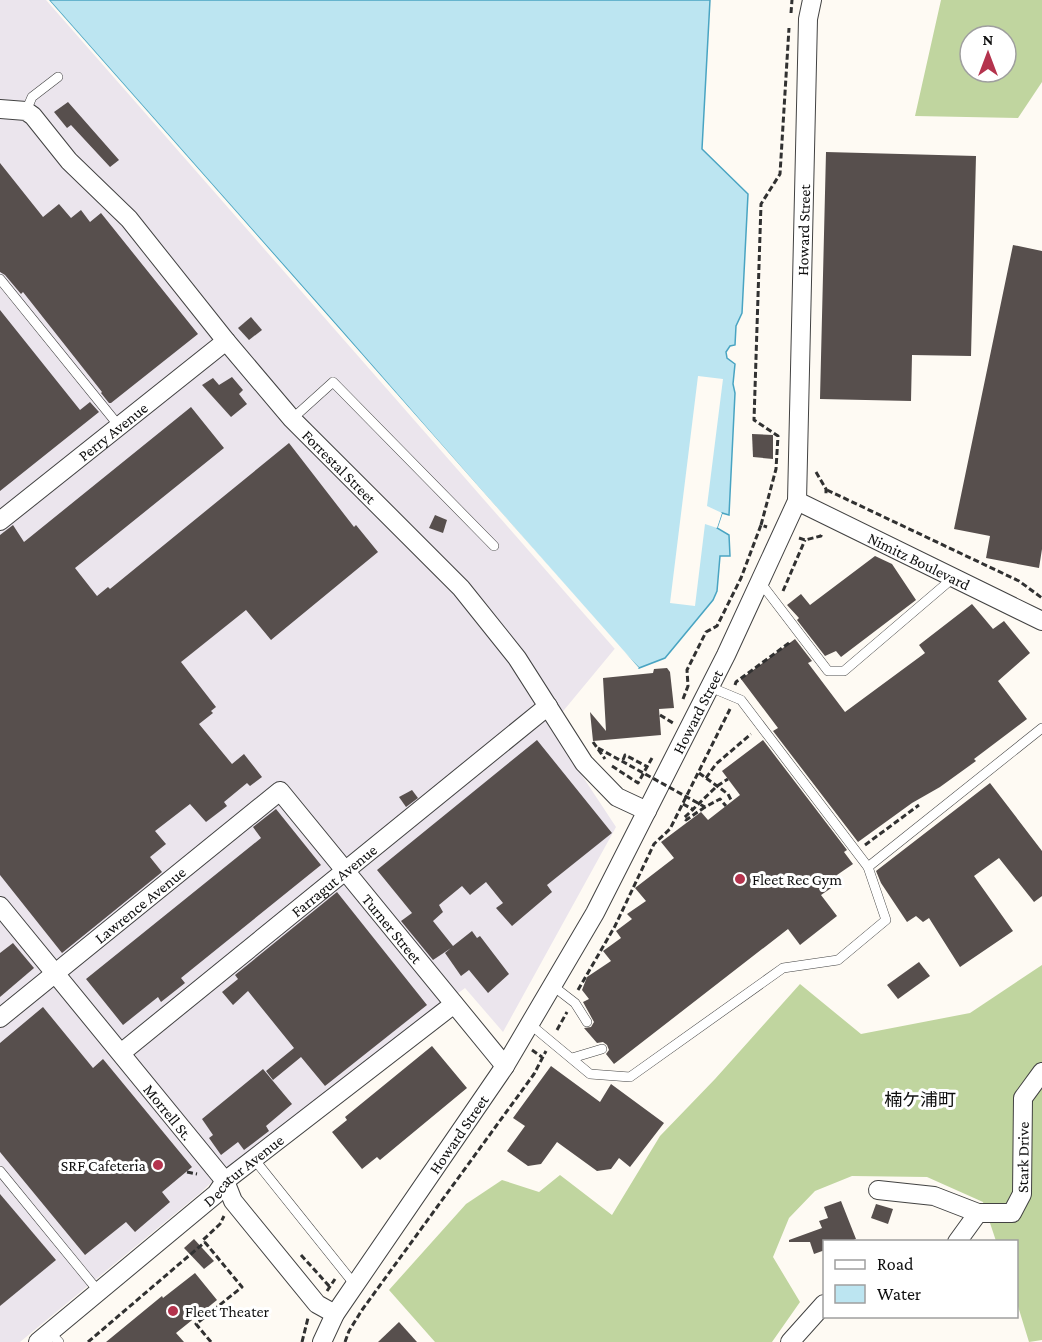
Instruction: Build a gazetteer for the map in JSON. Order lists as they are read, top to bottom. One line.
{"streets":{"street":["Howard Street","Perry Avenue","Forrestal Street","Nimitz Boulevard","Farragut Avenue","Lawrence Avenue","Turner Street","Morrell St.","Stark Drive","Decatur Avenue"]},"crossings":[["Howard Street","Forrestal Street"],["Howard Street","Nimitz Boulevard"],["Howard Street","Turner Street"],["Howard Street","Morrell St."],["Perry Avenue","Forrestal Street"],["Forrestal Street","Farragut Avenue"],["Farragut Avenue","Turner Street"],["Farragut Avenue","Morrell St."],["Lawrence Avenue","Turner Street"],["Lawrence Avenue","Morrell St."],["Turner Street","Decatur Avenue"],["Morrell St.","Decatur Avenue"]],"districts":["楠ケ浦町"],"places":["Fleet Rec Gym","SRF Cafeteria","Fleet Theater"],"legend":["Road","Water"],"north":"top"}
